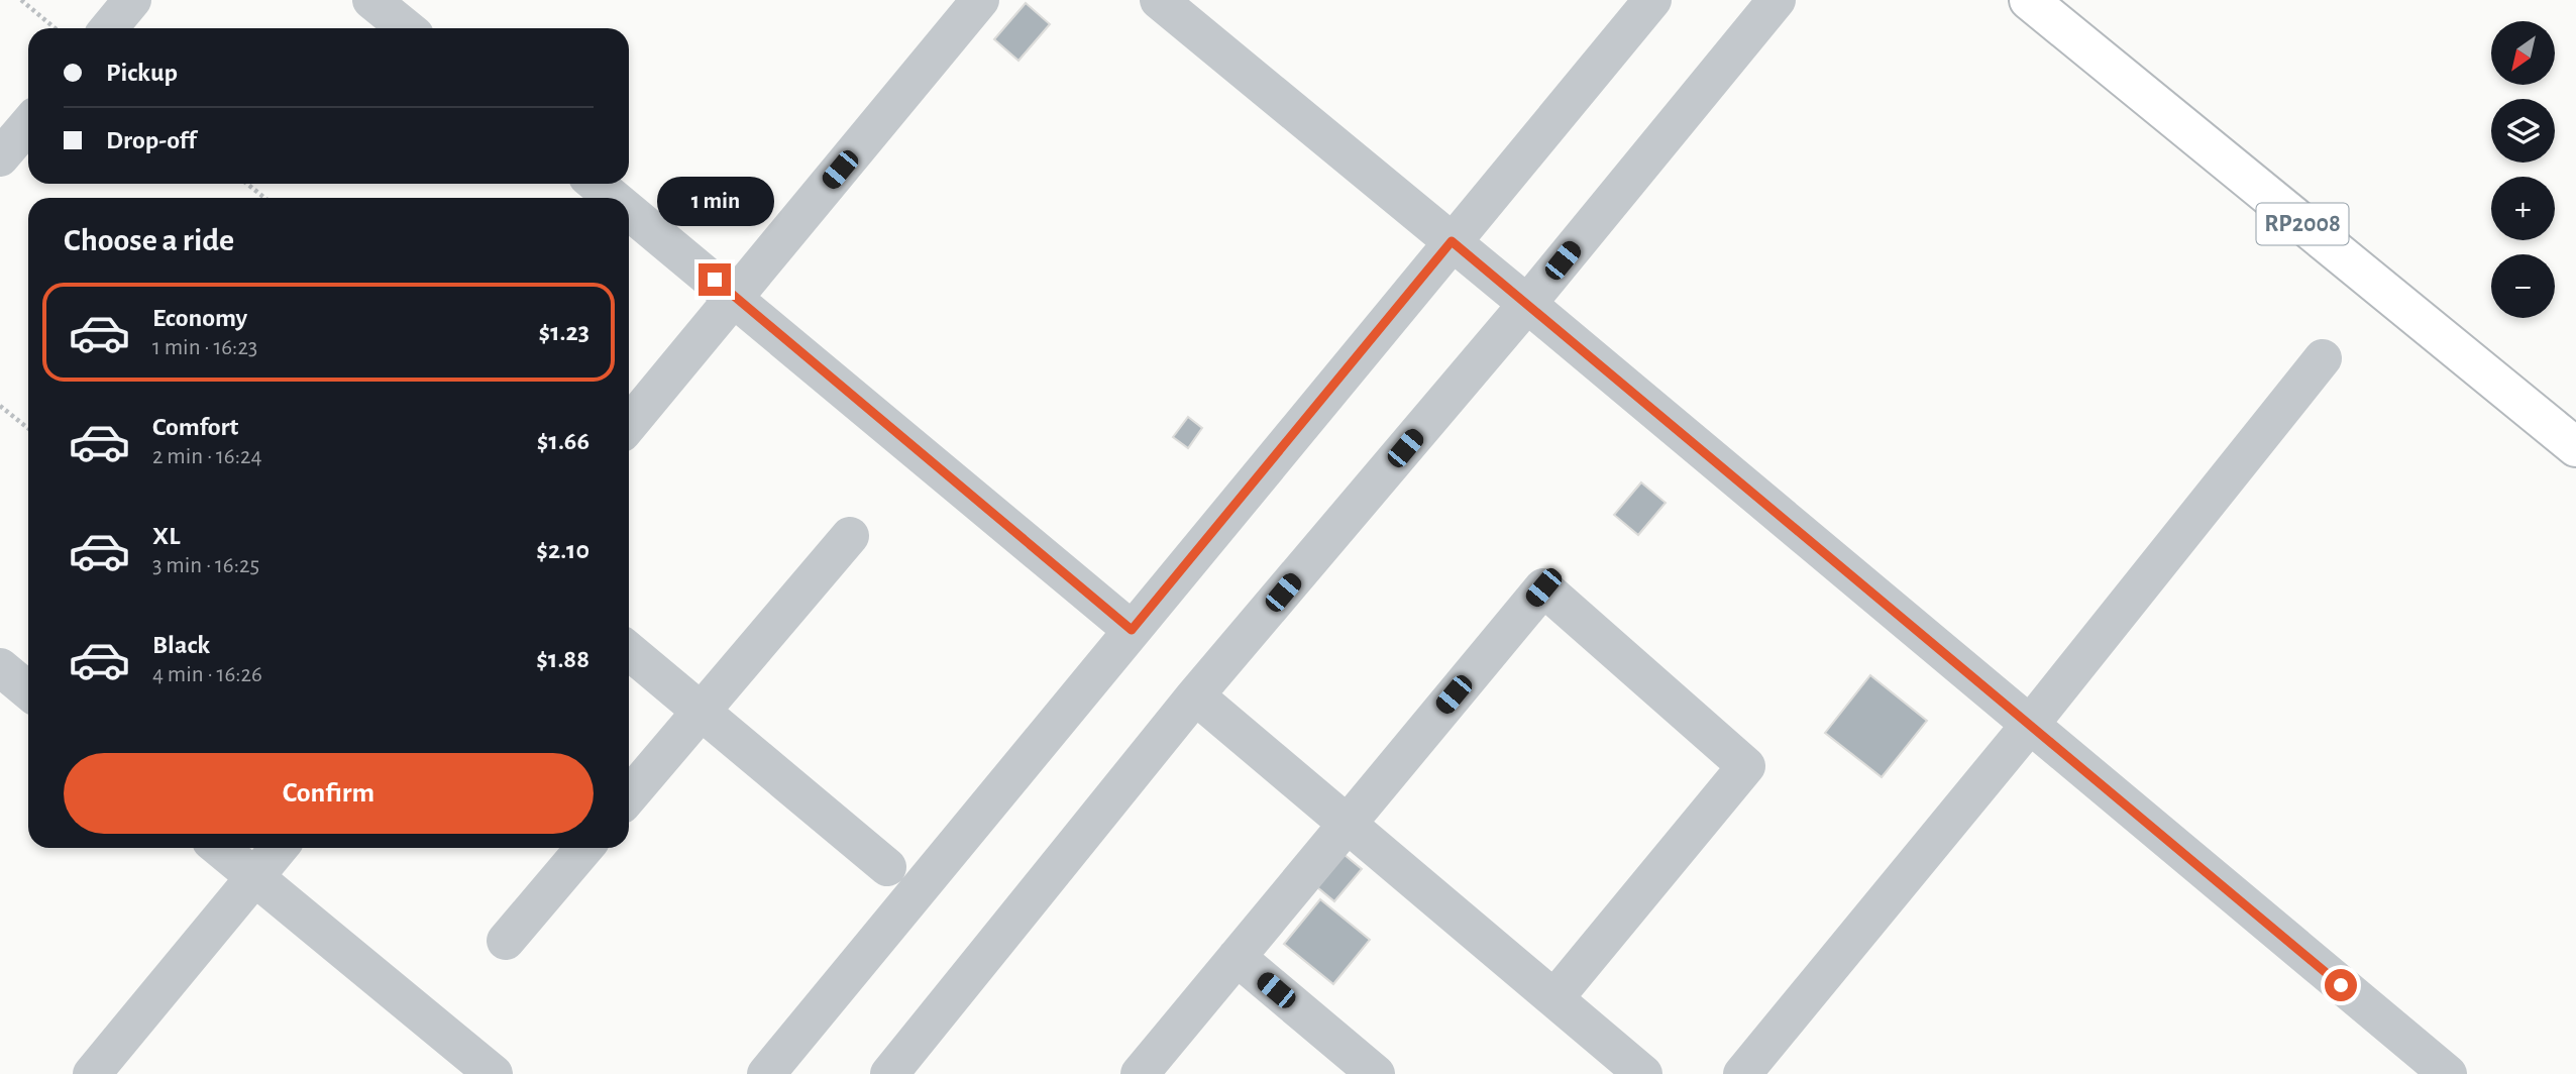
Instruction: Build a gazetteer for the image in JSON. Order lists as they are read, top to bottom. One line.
{"streets":{"highway":["RP2008"]},"north":"bottom left","page":{"map_buttons":["+","−"],"banner":["Pickup","Drop-off"],"bubble":"1 min","heading":"Choose a ride","list":[{"name":"Economy","note":"1 min · 16:23","value":"$1.23"},{"name":"Comfort","note":"2 min · 16:24","value":"$1.66"},{"name":"XL","note":"3 min · 16:25","value":"$2.10"},{"name":"Black","note":"4 min · 16:26","value":"$1.88"}],"buttons":"Confirm"}}
